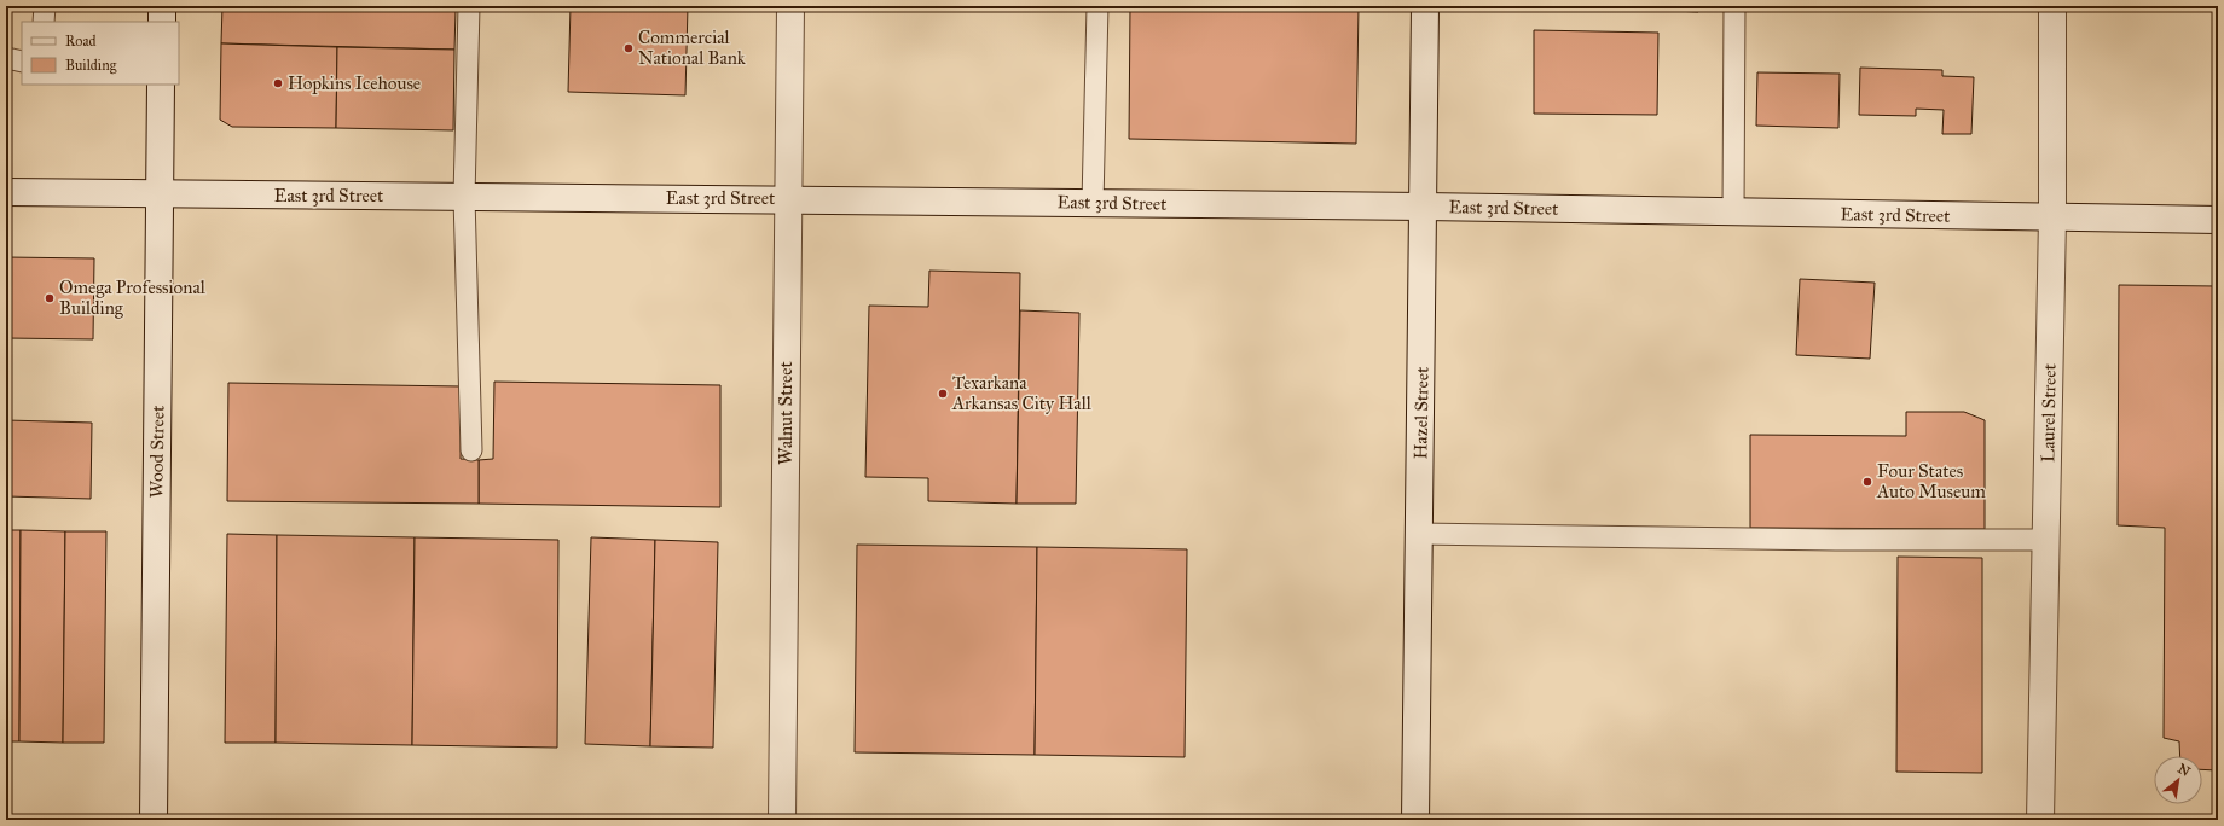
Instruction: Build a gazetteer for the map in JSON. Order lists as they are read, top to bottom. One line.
{"streets":{"street":["East 3rd Street","Walnut Street","Hazel Street","Laurel Street","Wood Street"]},"crossings":[["East 3rd Street","Walnut Street"],["East 3rd Street","Hazel Street"],["East 3rd Street","Laurel Street"],["East 3rd Street","Wood Street"]],"places":["Commercial National Bank","Hopkins Icehouse","Omega Professional Building","Texarkana Arkansas City Hall","Four States Auto Museum"],"legend":["Road","Building"],"north":"top right"}
